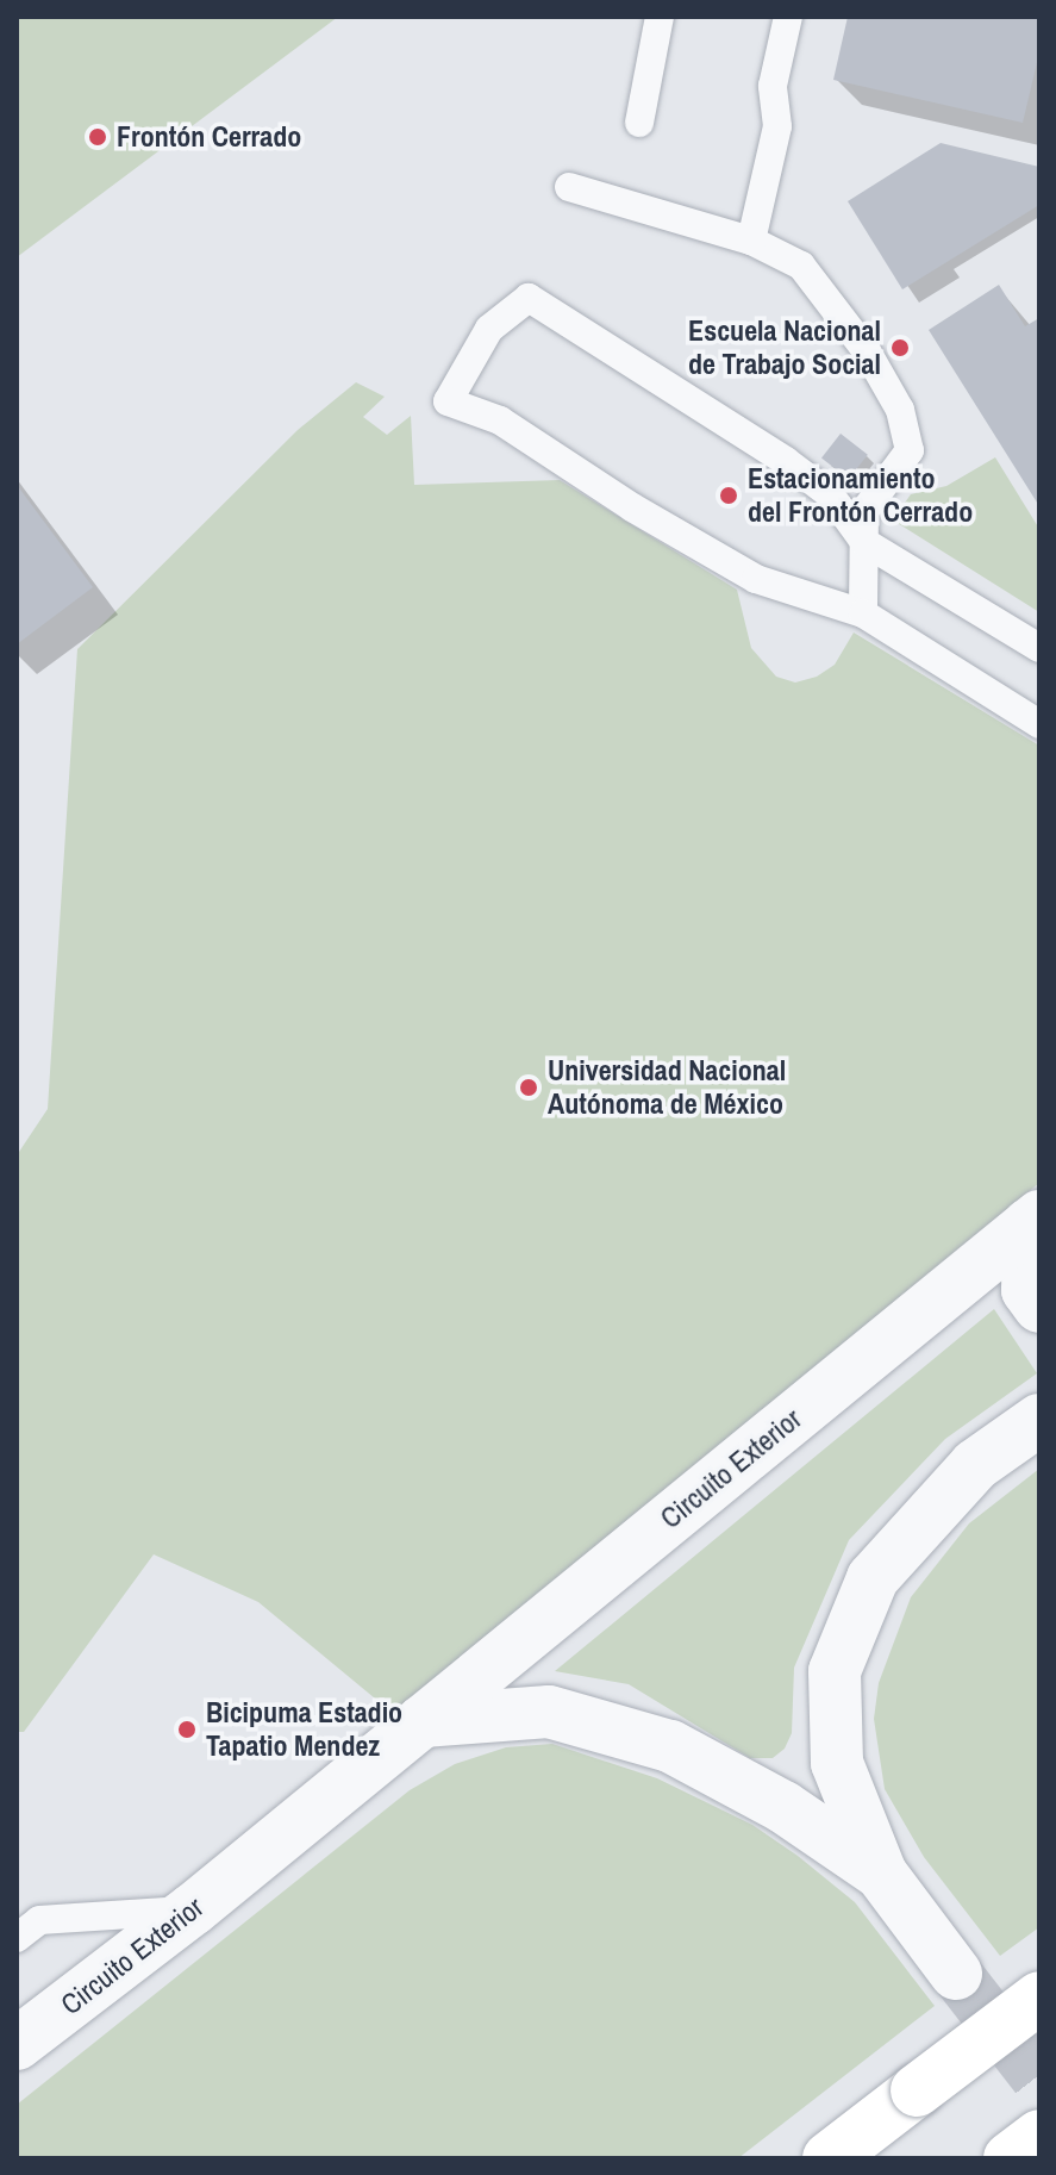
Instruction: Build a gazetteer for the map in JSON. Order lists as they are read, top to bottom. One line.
{"streets":{"street":["Circuito Exterior"]},"places":["Frontón Cerrado","Escuela Nacional de Trabajo Social","Estacionamiento del Frontón Cerrado","Universidad Nacional Autónoma de México","Bicipuma Estadio Tapatio Mendez"]}
